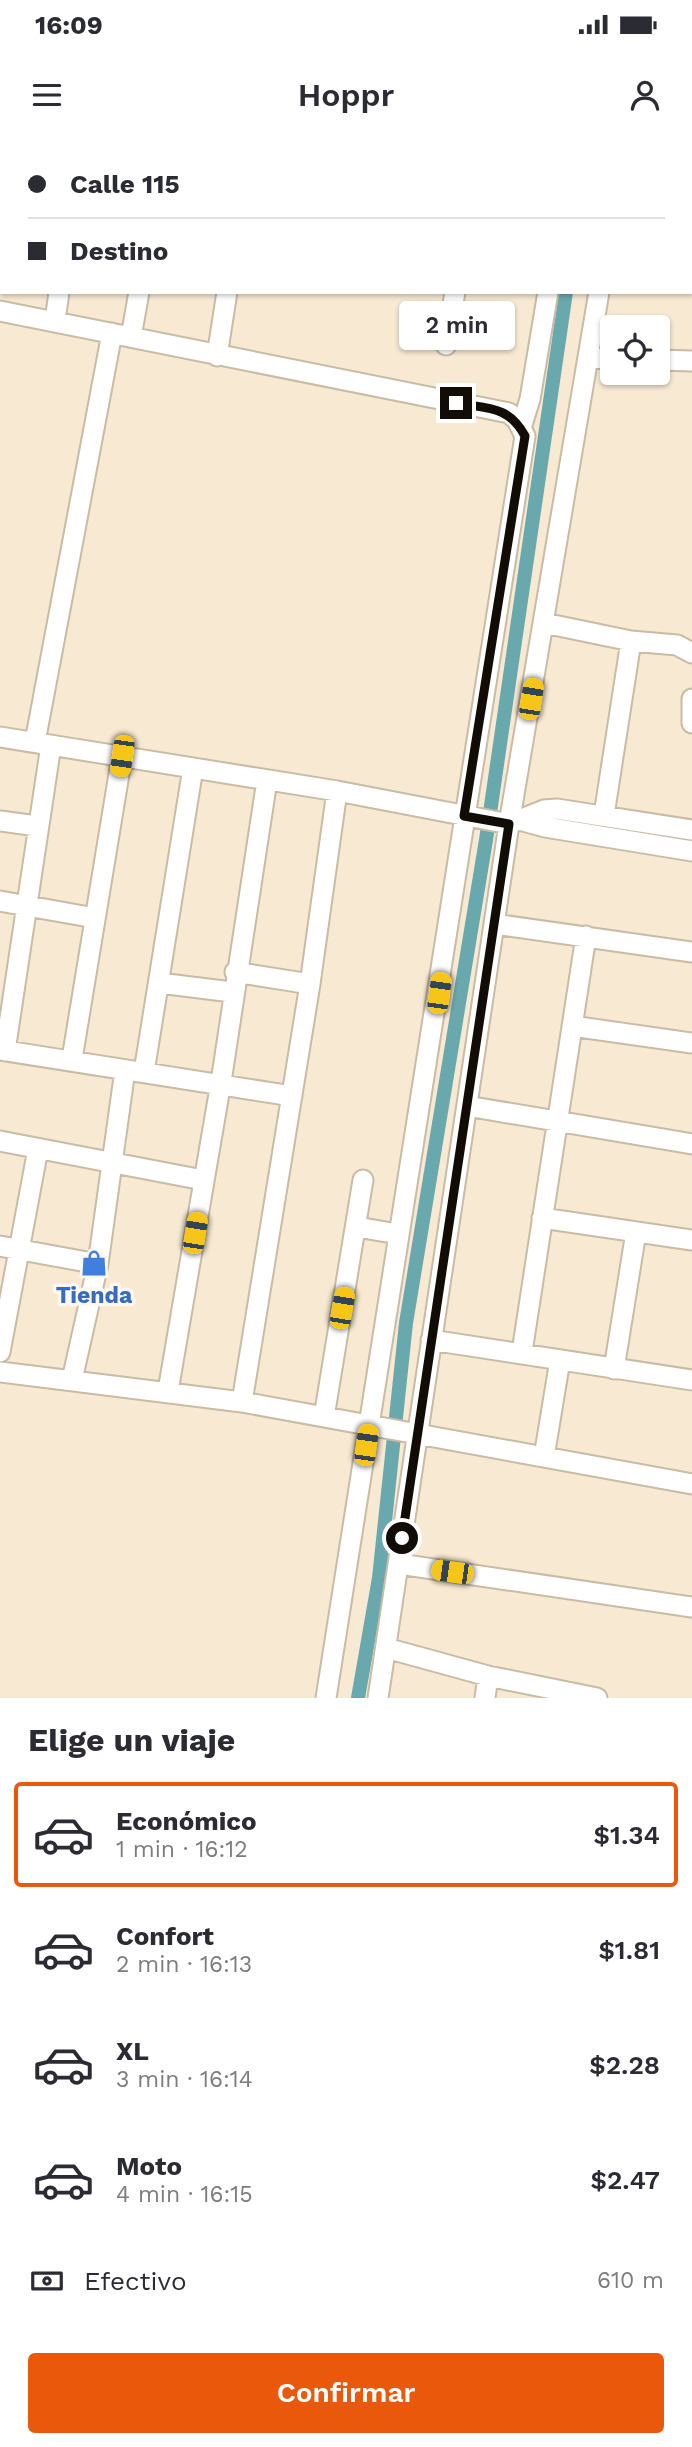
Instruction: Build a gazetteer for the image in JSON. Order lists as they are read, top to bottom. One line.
{"places":{"shop":["Tienda"]},"page":{"status":"16:09","header":"Hoppr","banner":["Calle 115","Destino"],"bubble":"2 min","heading":"Elige un viaje","list":[{"name":"Económico","note":"1 min · 16:12","value":"$1.34"},{"name":"Confort","note":"2 min · 16:13","value":"$1.81"},{"name":"XL","note":"3 min · 16:14","value":"$2.28"},{"name":"Moto","note":"4 min · 16:15","value":"$2.47"}],"pay":["Efectivo","610 m"],"buttons":"Confirmar"}}
